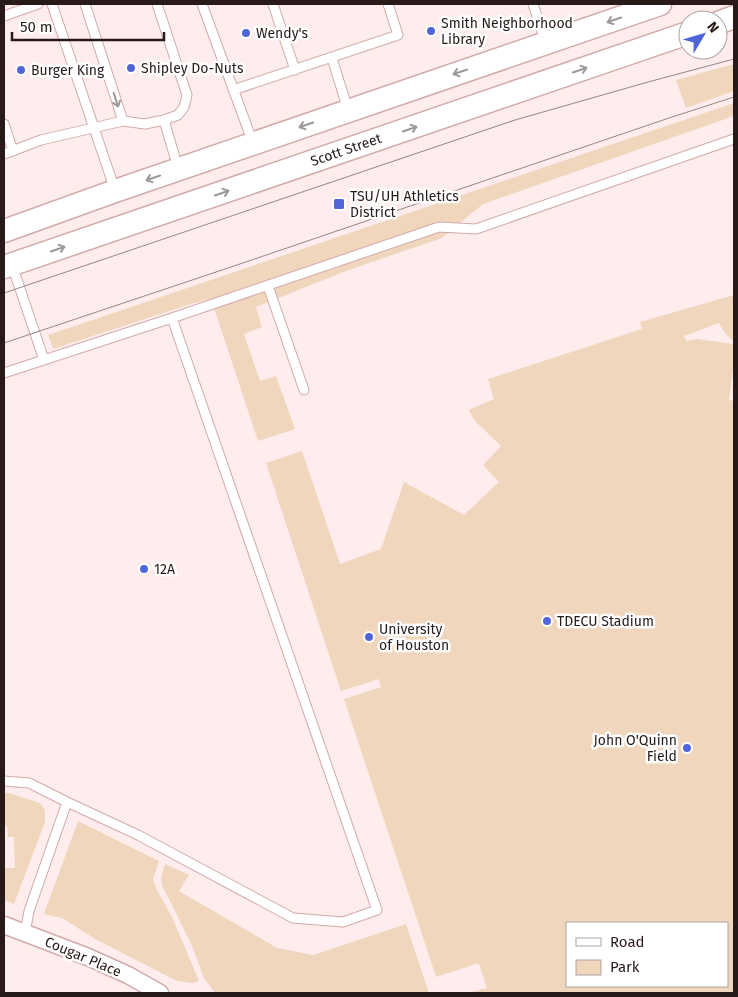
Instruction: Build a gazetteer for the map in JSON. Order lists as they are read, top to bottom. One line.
{"streets":{"main road":["Scott Street"],"street":["Cougar Place"]},"places":{"other":["Smith Neighborhood Library","Wendy's","Shipley Do-Nuts","Burger King","12A","TDECU Stadium","University of Houston","John O'Quinn Field"],"transit":["TSU/UH Athletics District"]},"legend":["Road","Park"],"scale_bar":"50 m","north":"top right"}
